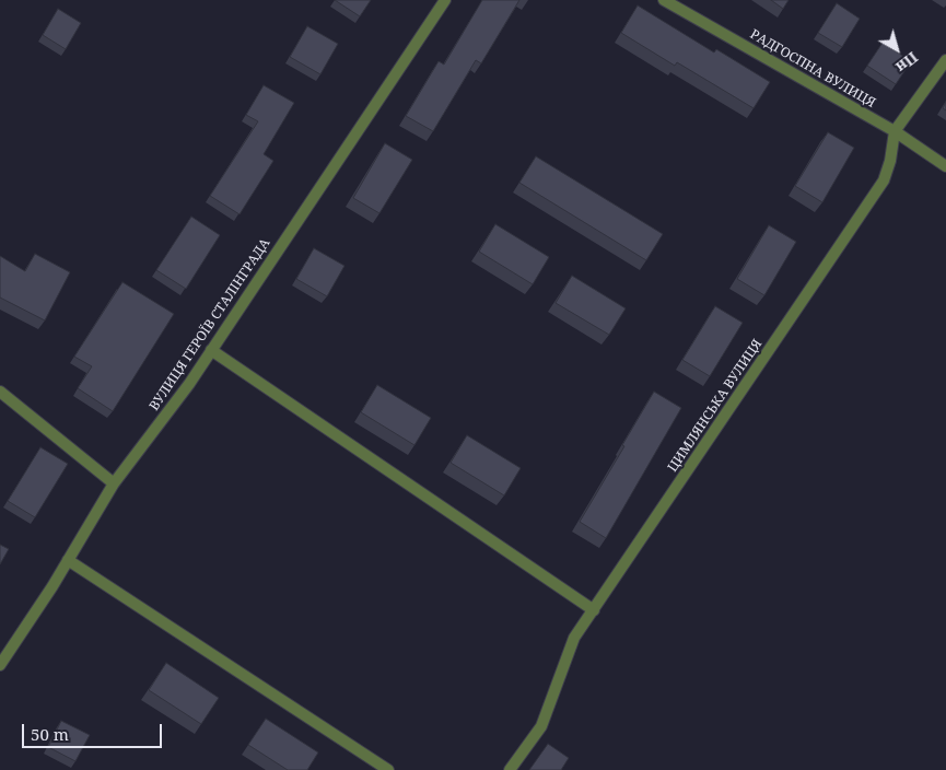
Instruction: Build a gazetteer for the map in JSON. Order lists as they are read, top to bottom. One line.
{"streets":{"street":["РАДГОСПНА ВУЛИЦЯ","ВУЛИЦЯ ГЕРОЇВ СТАЛІНГРАДА","ЦИМЛЯНСЬКА ВУЛИЦЯ"]},"crossings":[["РАДГОСПНА ВУЛИЦЯ","ЦИМЛЯНСЬКА ВУЛИЦЯ"]],"scale_bar":"50 m","north":"bottom right"}
